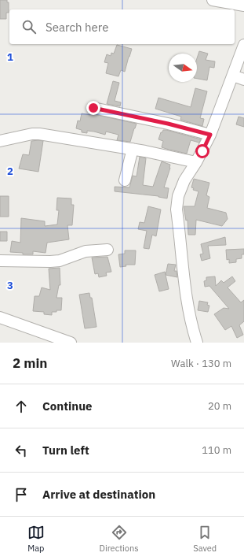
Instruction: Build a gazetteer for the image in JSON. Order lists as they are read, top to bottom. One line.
{"north":"right","page":{"search":"Search here","heading":["2 min","Walk · 130 m"],"list":[["Continue","20 m"],["Turn left","110 m"],"Arrive at destination"],"nav":["Map","Directions","Saved"]},"grid":{"rows":["1","2","3"]}}
